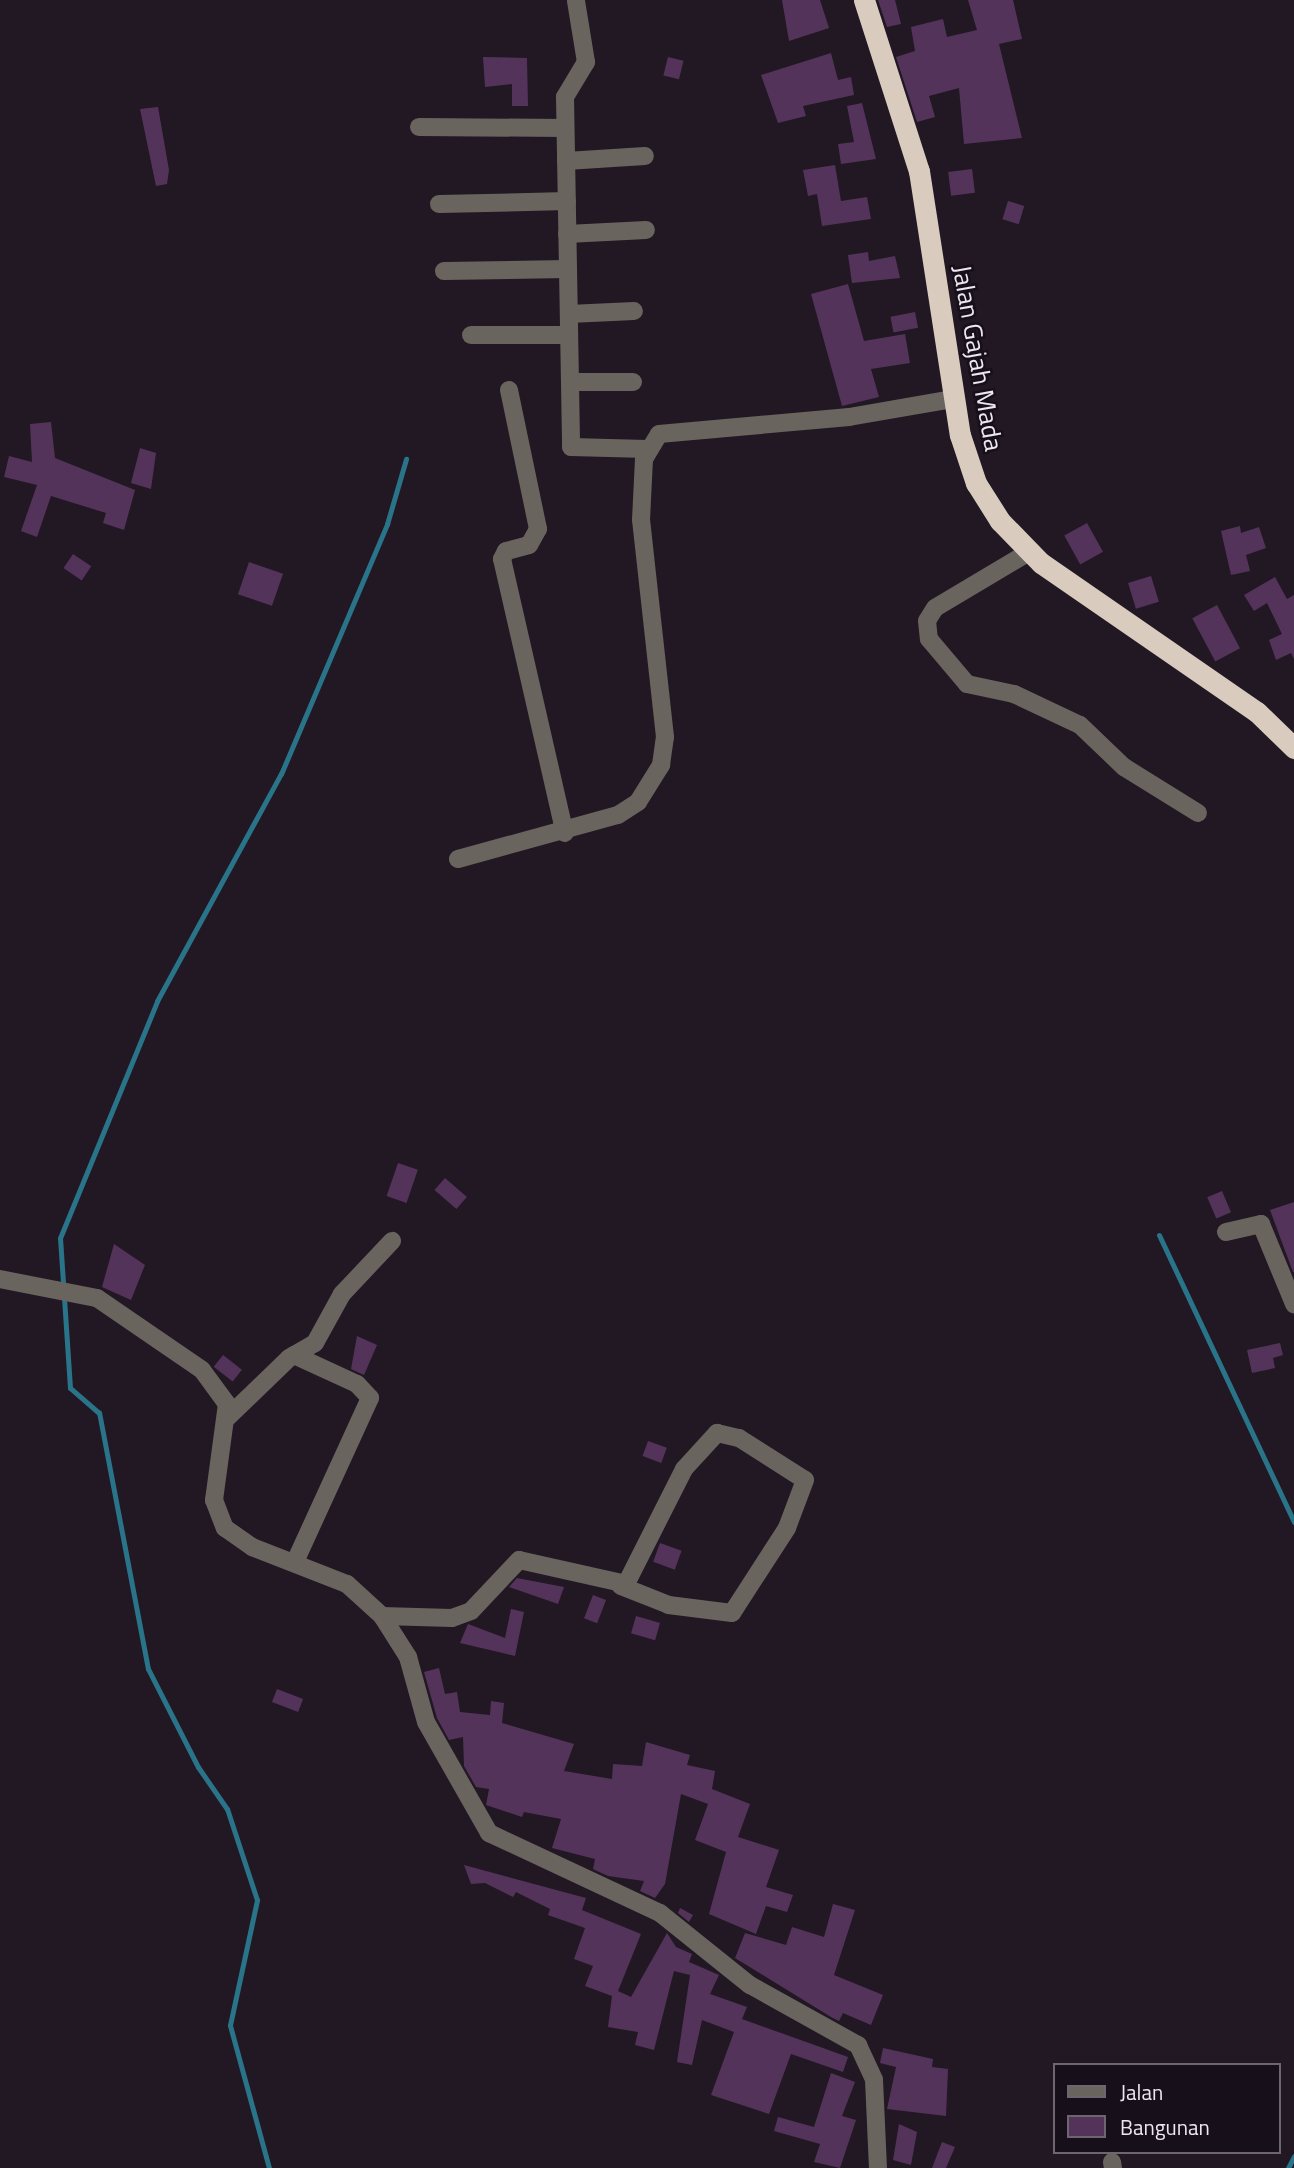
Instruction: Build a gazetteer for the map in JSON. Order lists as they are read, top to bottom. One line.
{"streets":{"highway":["Jalan Gajah Mada"]},"legend":["Jalan","Bangunan"]}
